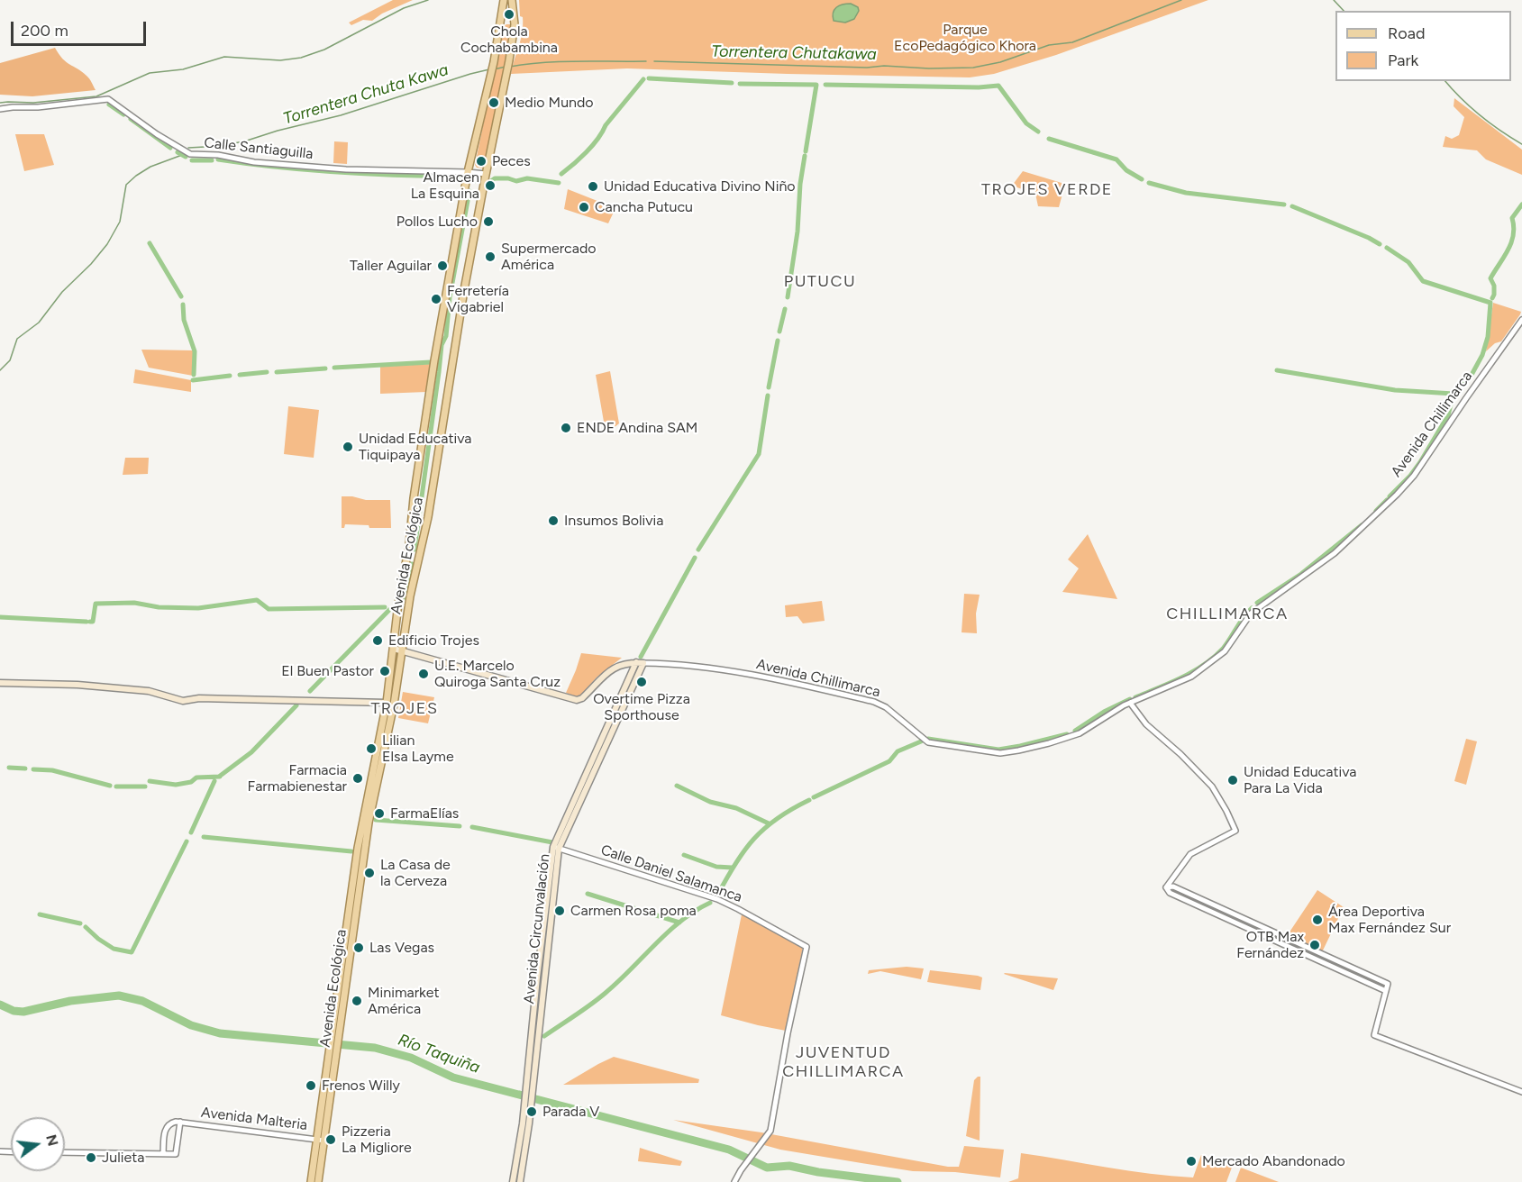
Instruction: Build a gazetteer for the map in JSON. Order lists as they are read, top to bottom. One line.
{"streets":{"main road":["Avenida Chillimarca","Avenida Ecológica","Avenida Circunvalación"],"street":["Calle Santiaguilla","Calle Daniel Salamanca","Avenida Malteria"]},"crossings":[["Calle Santiaguilla","Avenida Ecológica"],["Avenida Chillimarca","Avenida Ecológica"],["Avenida Chillimarca","Avenida Circunvalación"],["Avenida Ecológica","Avenida Malteria"],["Calle Daniel Salamanca","Avenida Circunvalación"]],"districts":["TROJES VERDE","PUTUCU","CHILLIMARCA","TROJES","JUVENTUD CHILLIMARCA"],"water":["Torrentera Chutakawa","Torrentera Chuta Kawa","Río Taquiña"],"parks":["Parque EcoPedagógico Khora"],"places":["Chola Cochabambina","Medio Mundo","Peces","Almacen La Esquina","Unidad Educativa Divino Niño","Cancha Putucu","Pollos Lucho","Supermercado América","Taller Aguilar","Ferretería Vigabriel","ENDE Andina SAM","Unidad Educativa Tiquipaya","Insumos Bolivia","Edificio Trojes","El Buen Pastor","U.E. Marcelo Quiroga Santa Cruz","Overtime Pizza Sporthouse","Lilian Elsa Layme","Farmacia Farmabienestar","Unidad Educativa Para La Vida","FarmaElías","La Casa de la Cerveza","Carmen Rosa poma","Área Deportiva Max Fernández Sur","OTB Max Fernández","Las Vegas","Minimarket América","Frenos Willy","Parada V","Pizzeria La Migliore","Julieta","Mercado Abandonado"],"legend":["Road","Park"],"scale_bar":"200 m","north":"right"}
